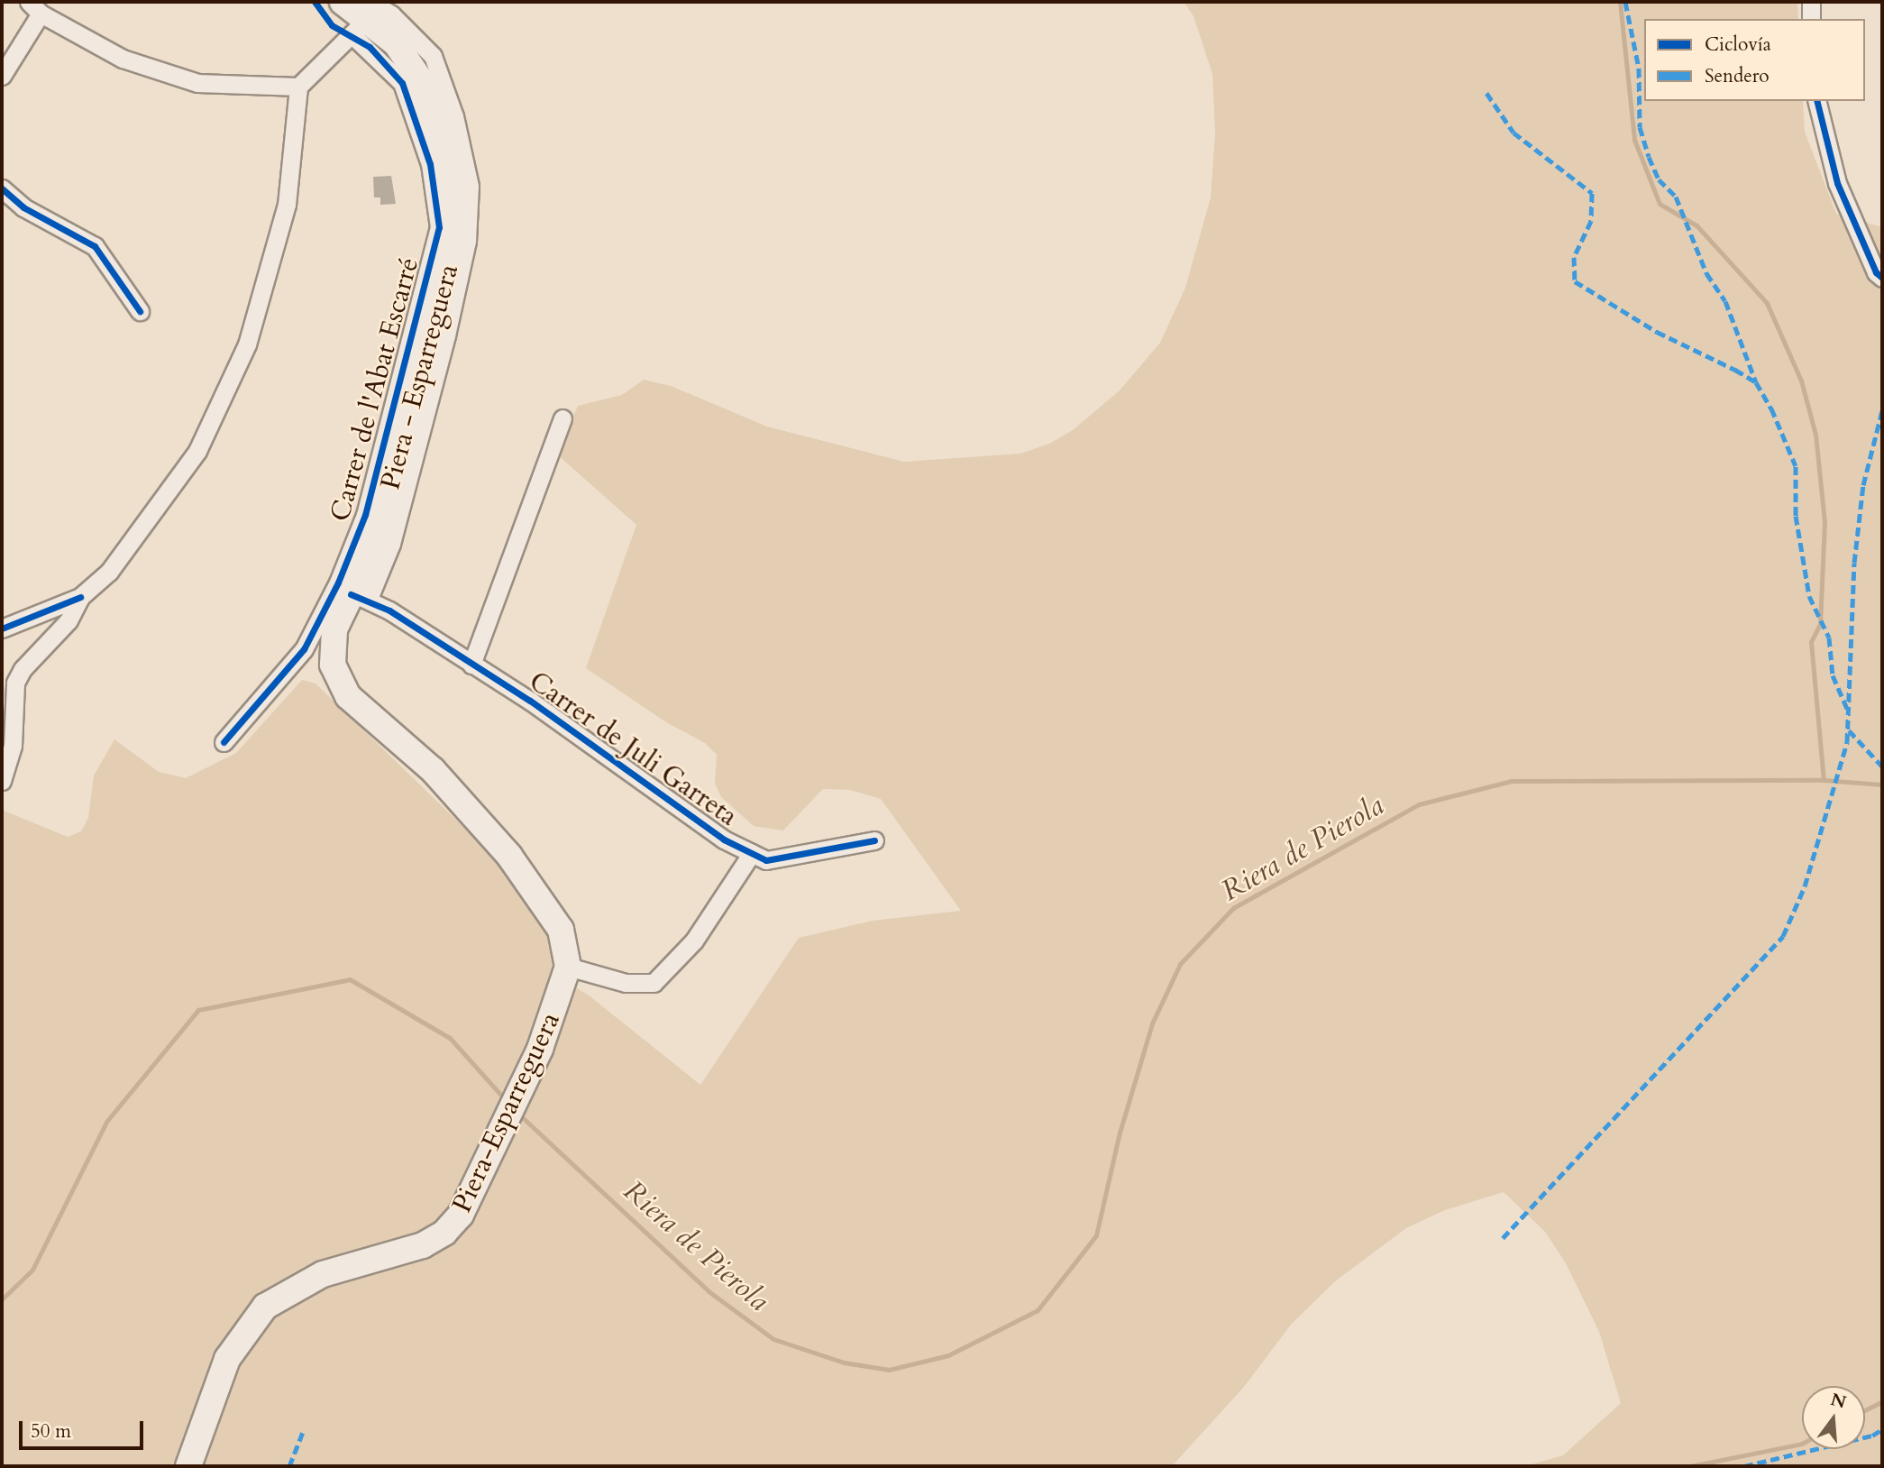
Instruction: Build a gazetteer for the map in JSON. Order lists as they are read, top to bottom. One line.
{"streets":{"main road":["Piera - Esparreguera","Piera-Esparreguera"],"street":["Carrer de l'Abat Escarré","Carrer de Juli Garreta"]},"crossings":[["Piera - Esparreguera","Carrer de l'Abat Escarré"],["Piera - Esparreguera","Carrer de Juli Garreta"]],"water":["Riera de Pierola"],"legend":["Ciclovía","Sendero"],"scale_bar":"50 m","north":"top"}
